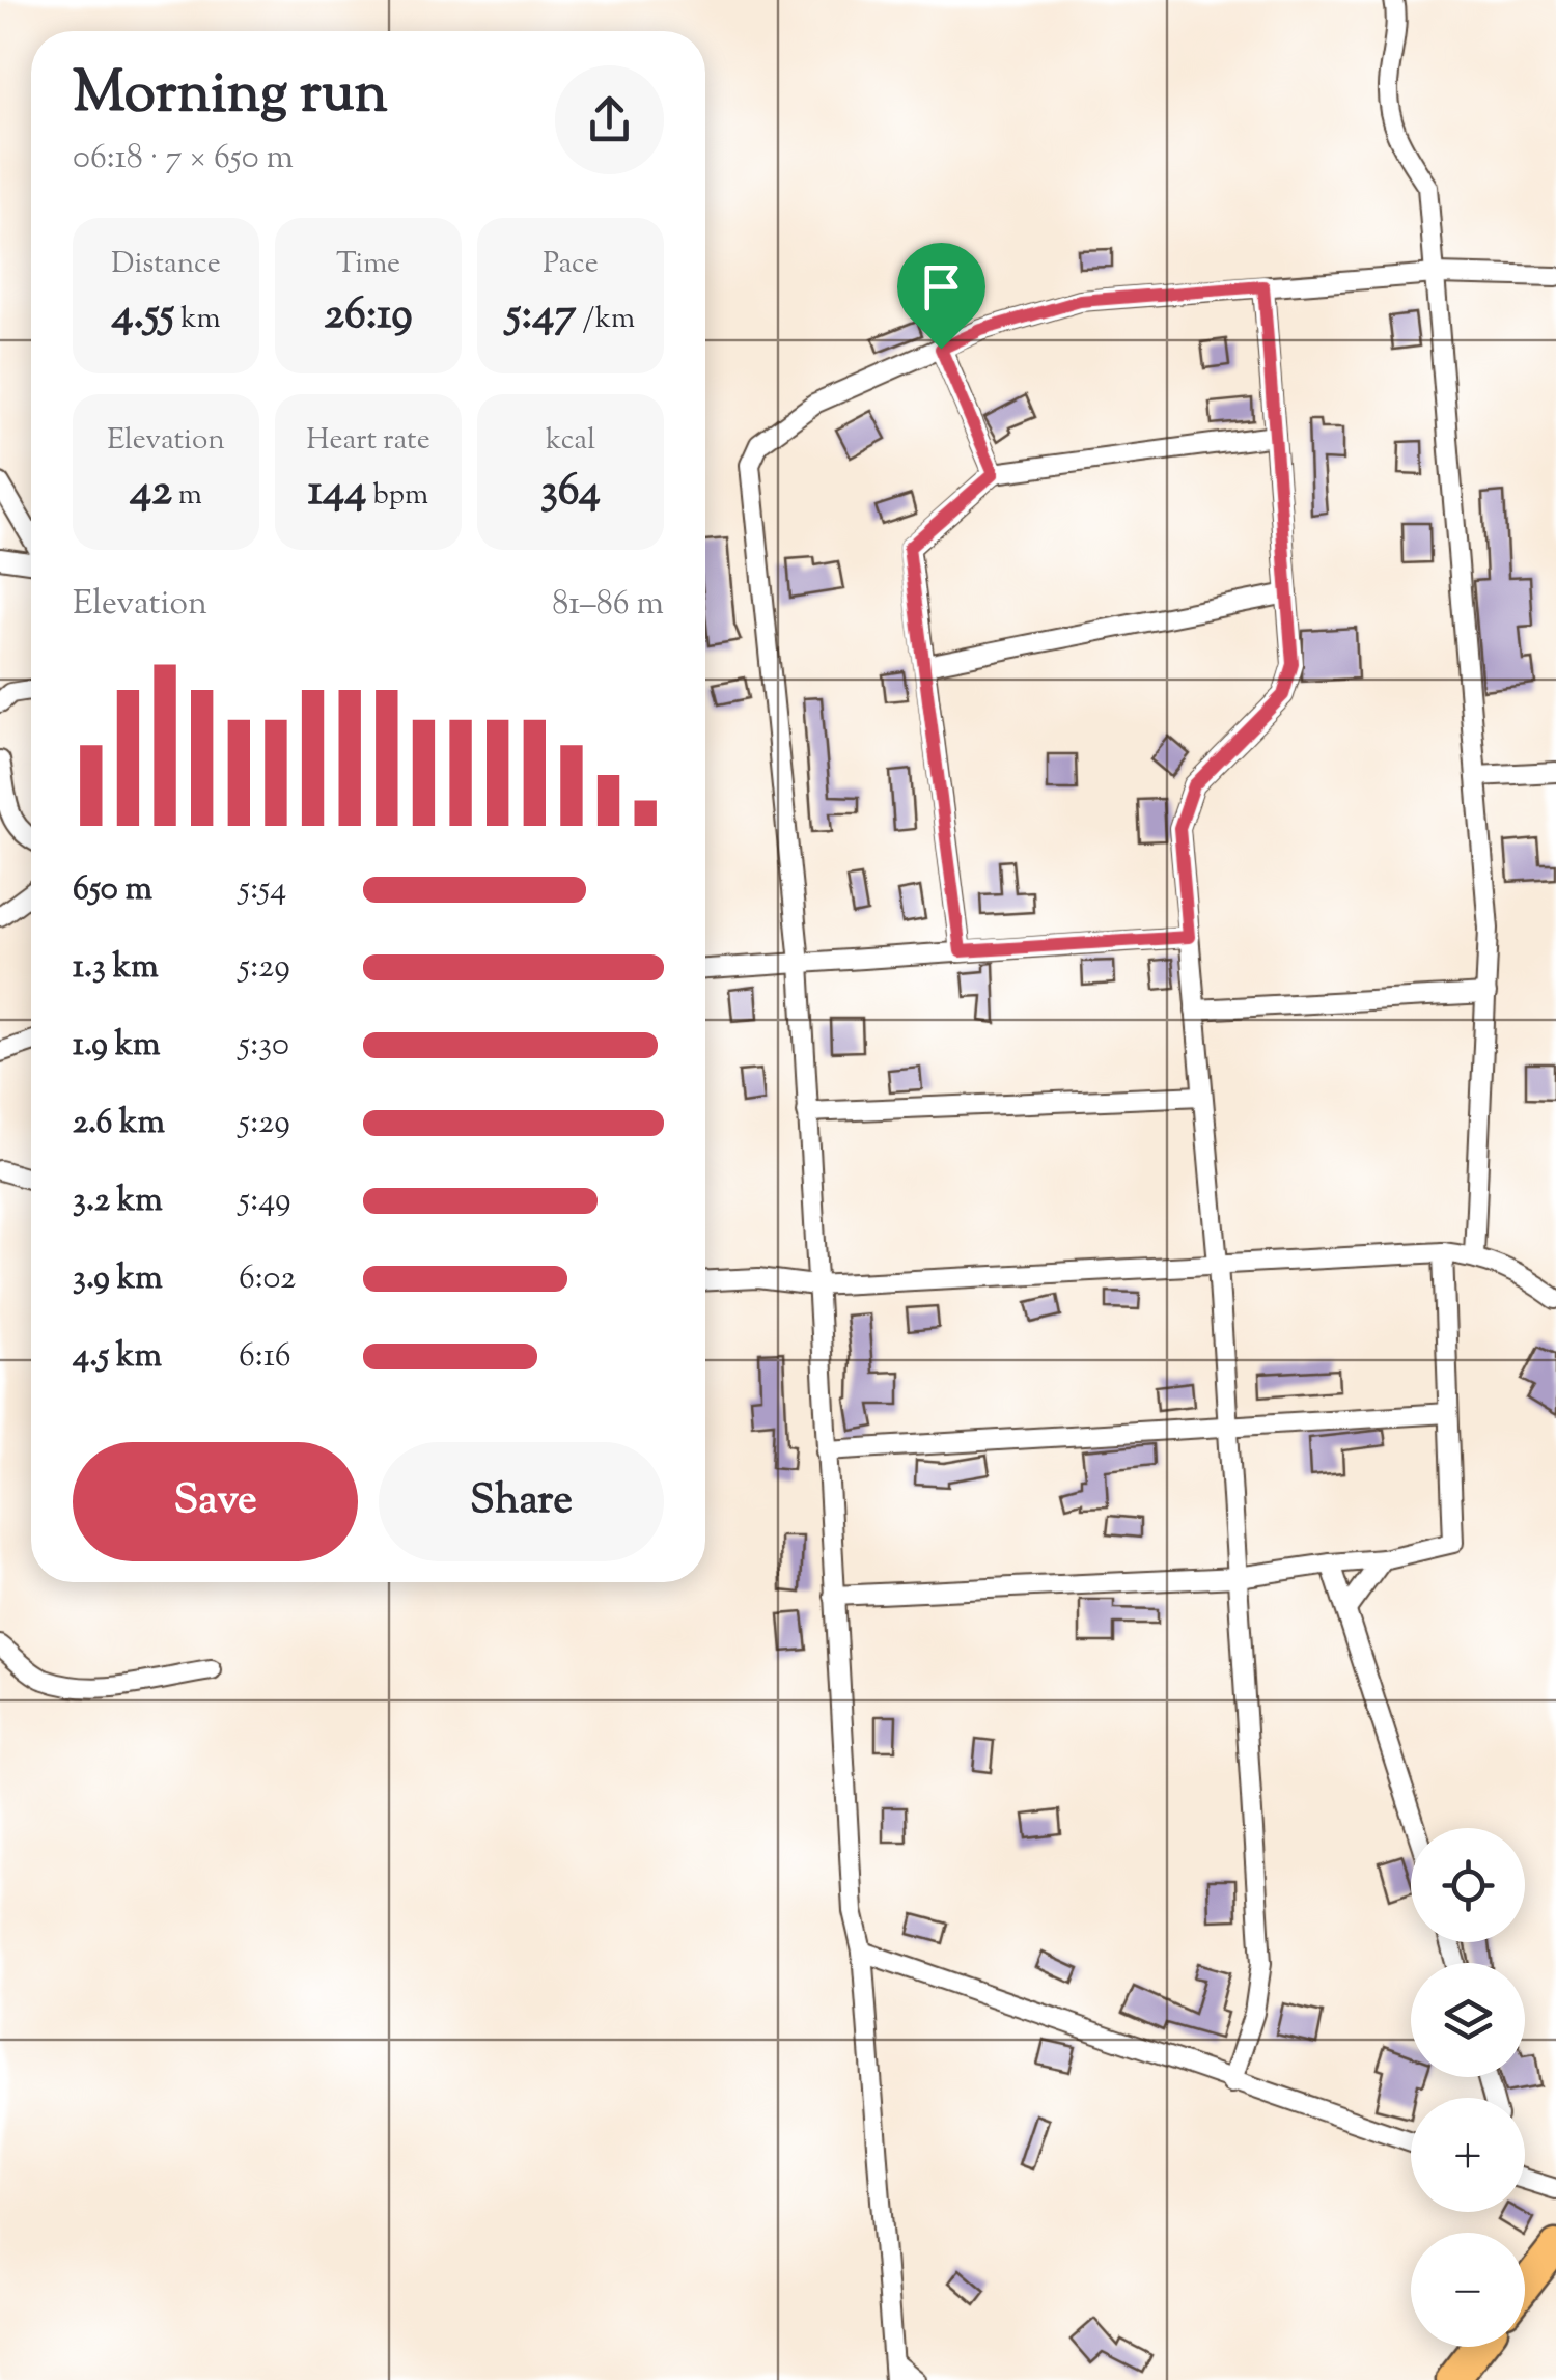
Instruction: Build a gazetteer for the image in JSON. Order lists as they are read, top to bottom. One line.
{"page":{"heading":["Morning run","06:18 · 7 × 650 m"],"stats":[["Distance","4.55 km"],["Time","26:19"],["Pace","5:47 /km"],["Elevation","42 m"],["Heart rate","144 bpm"],["kcal","364"]],"chart":["Elevation","81–86 m"],"list":[{"name":"650 m","note":"5:54"},{"name":"1.3 km","note":"5:29"},{"name":"1.9 km","note":"5:30"},{"name":"2.6 km","note":"5:29"},{"name":"3.2 km","note":"5:49"},{"name":"3.9 km","note":"6:02"},{"name":"4.5 km","note":"6:16"}],"buttons":["Save","Share"],"map_buttons":["+","−"]}}
